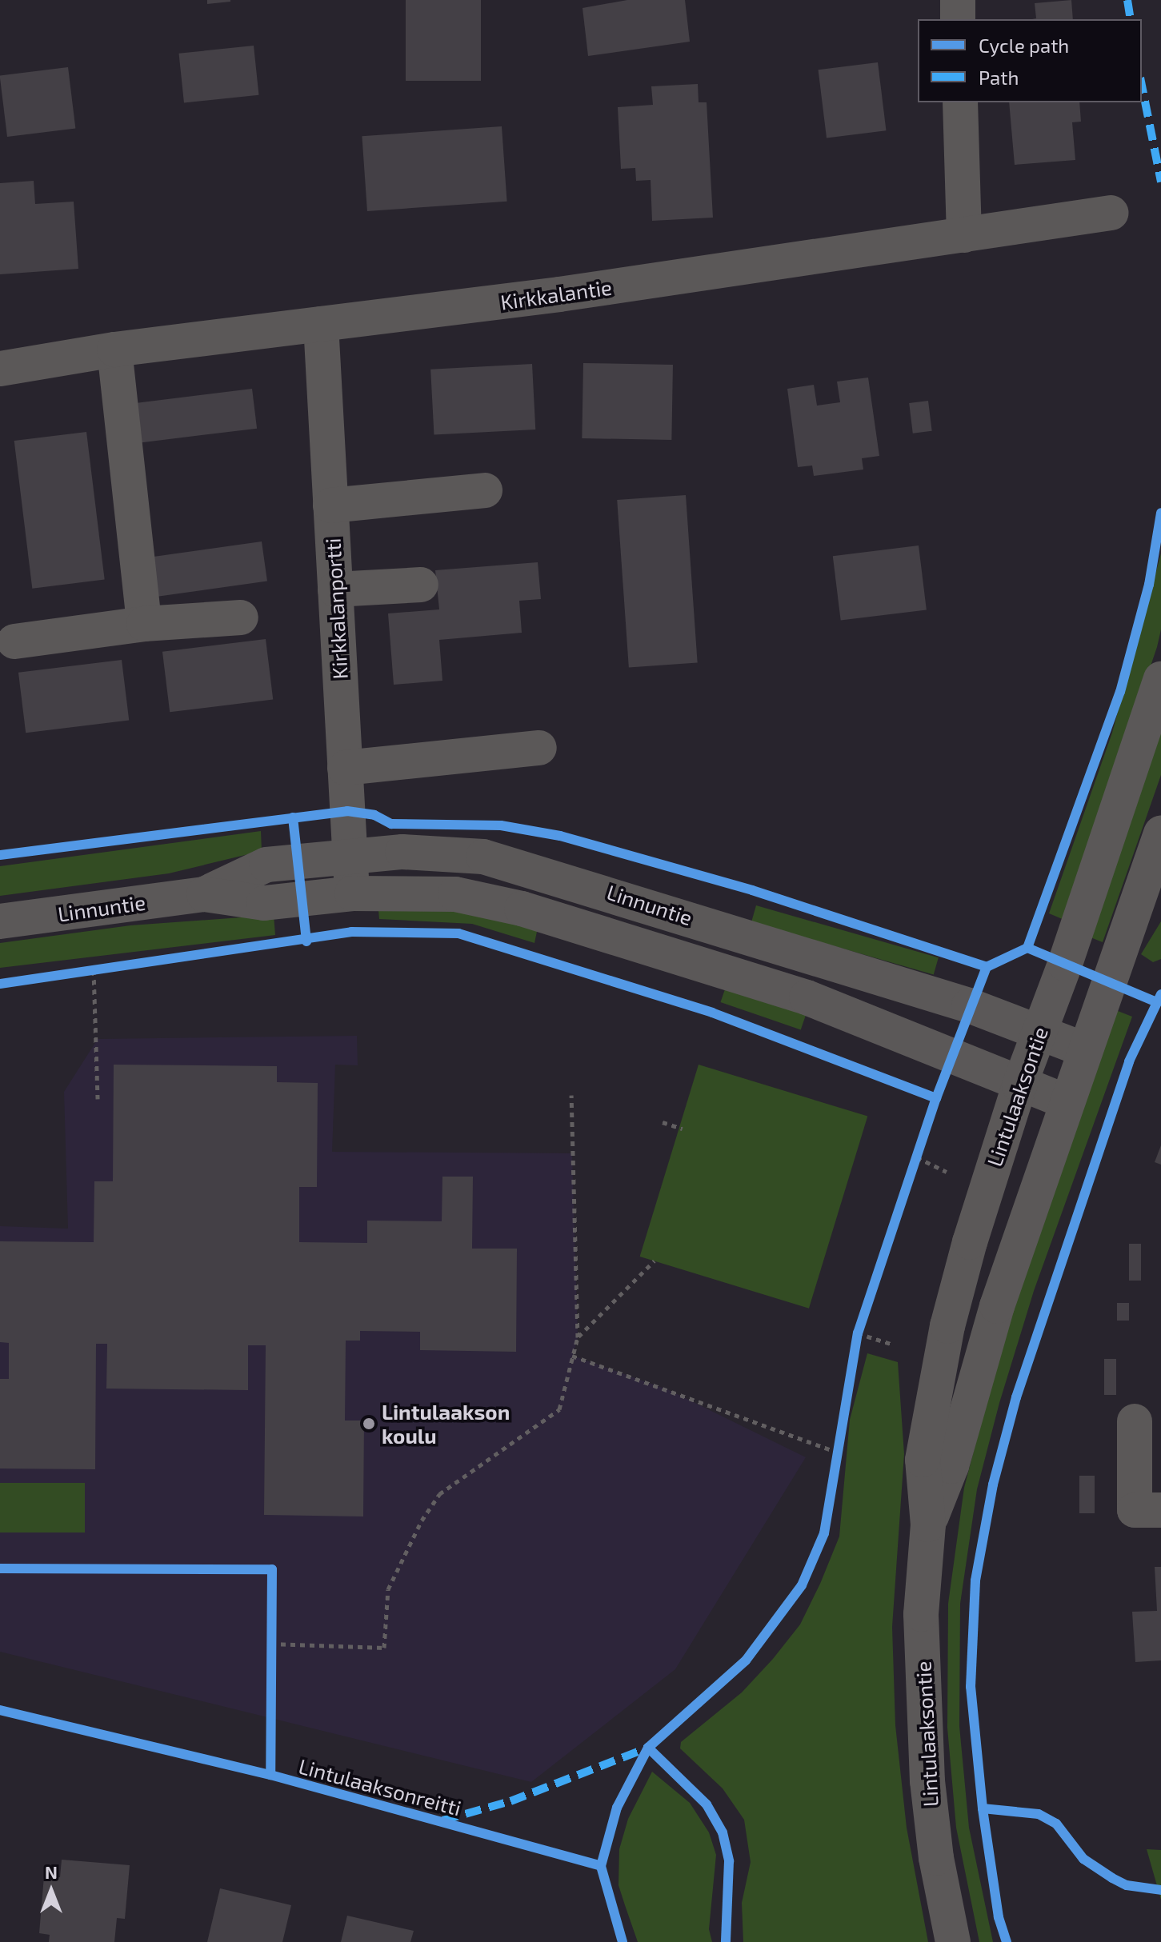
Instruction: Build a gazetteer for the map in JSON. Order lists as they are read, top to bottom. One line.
{"streets":{"street":["Kirkkalantie","Kirkkalanportti","Linnuntie","Lintulaaksontie"],"cycle path":["Lintulaaksonreitti"]},"crossings":[["Kirkkalantie","Kirkkalanportti"],["Kirkkalanportti","Linnuntie"],["Linnuntie","Lintulaaksontie"]],"places":["Lintulaakson koulu"],"legend":["Cycle path","Path"],"north":"top"}
